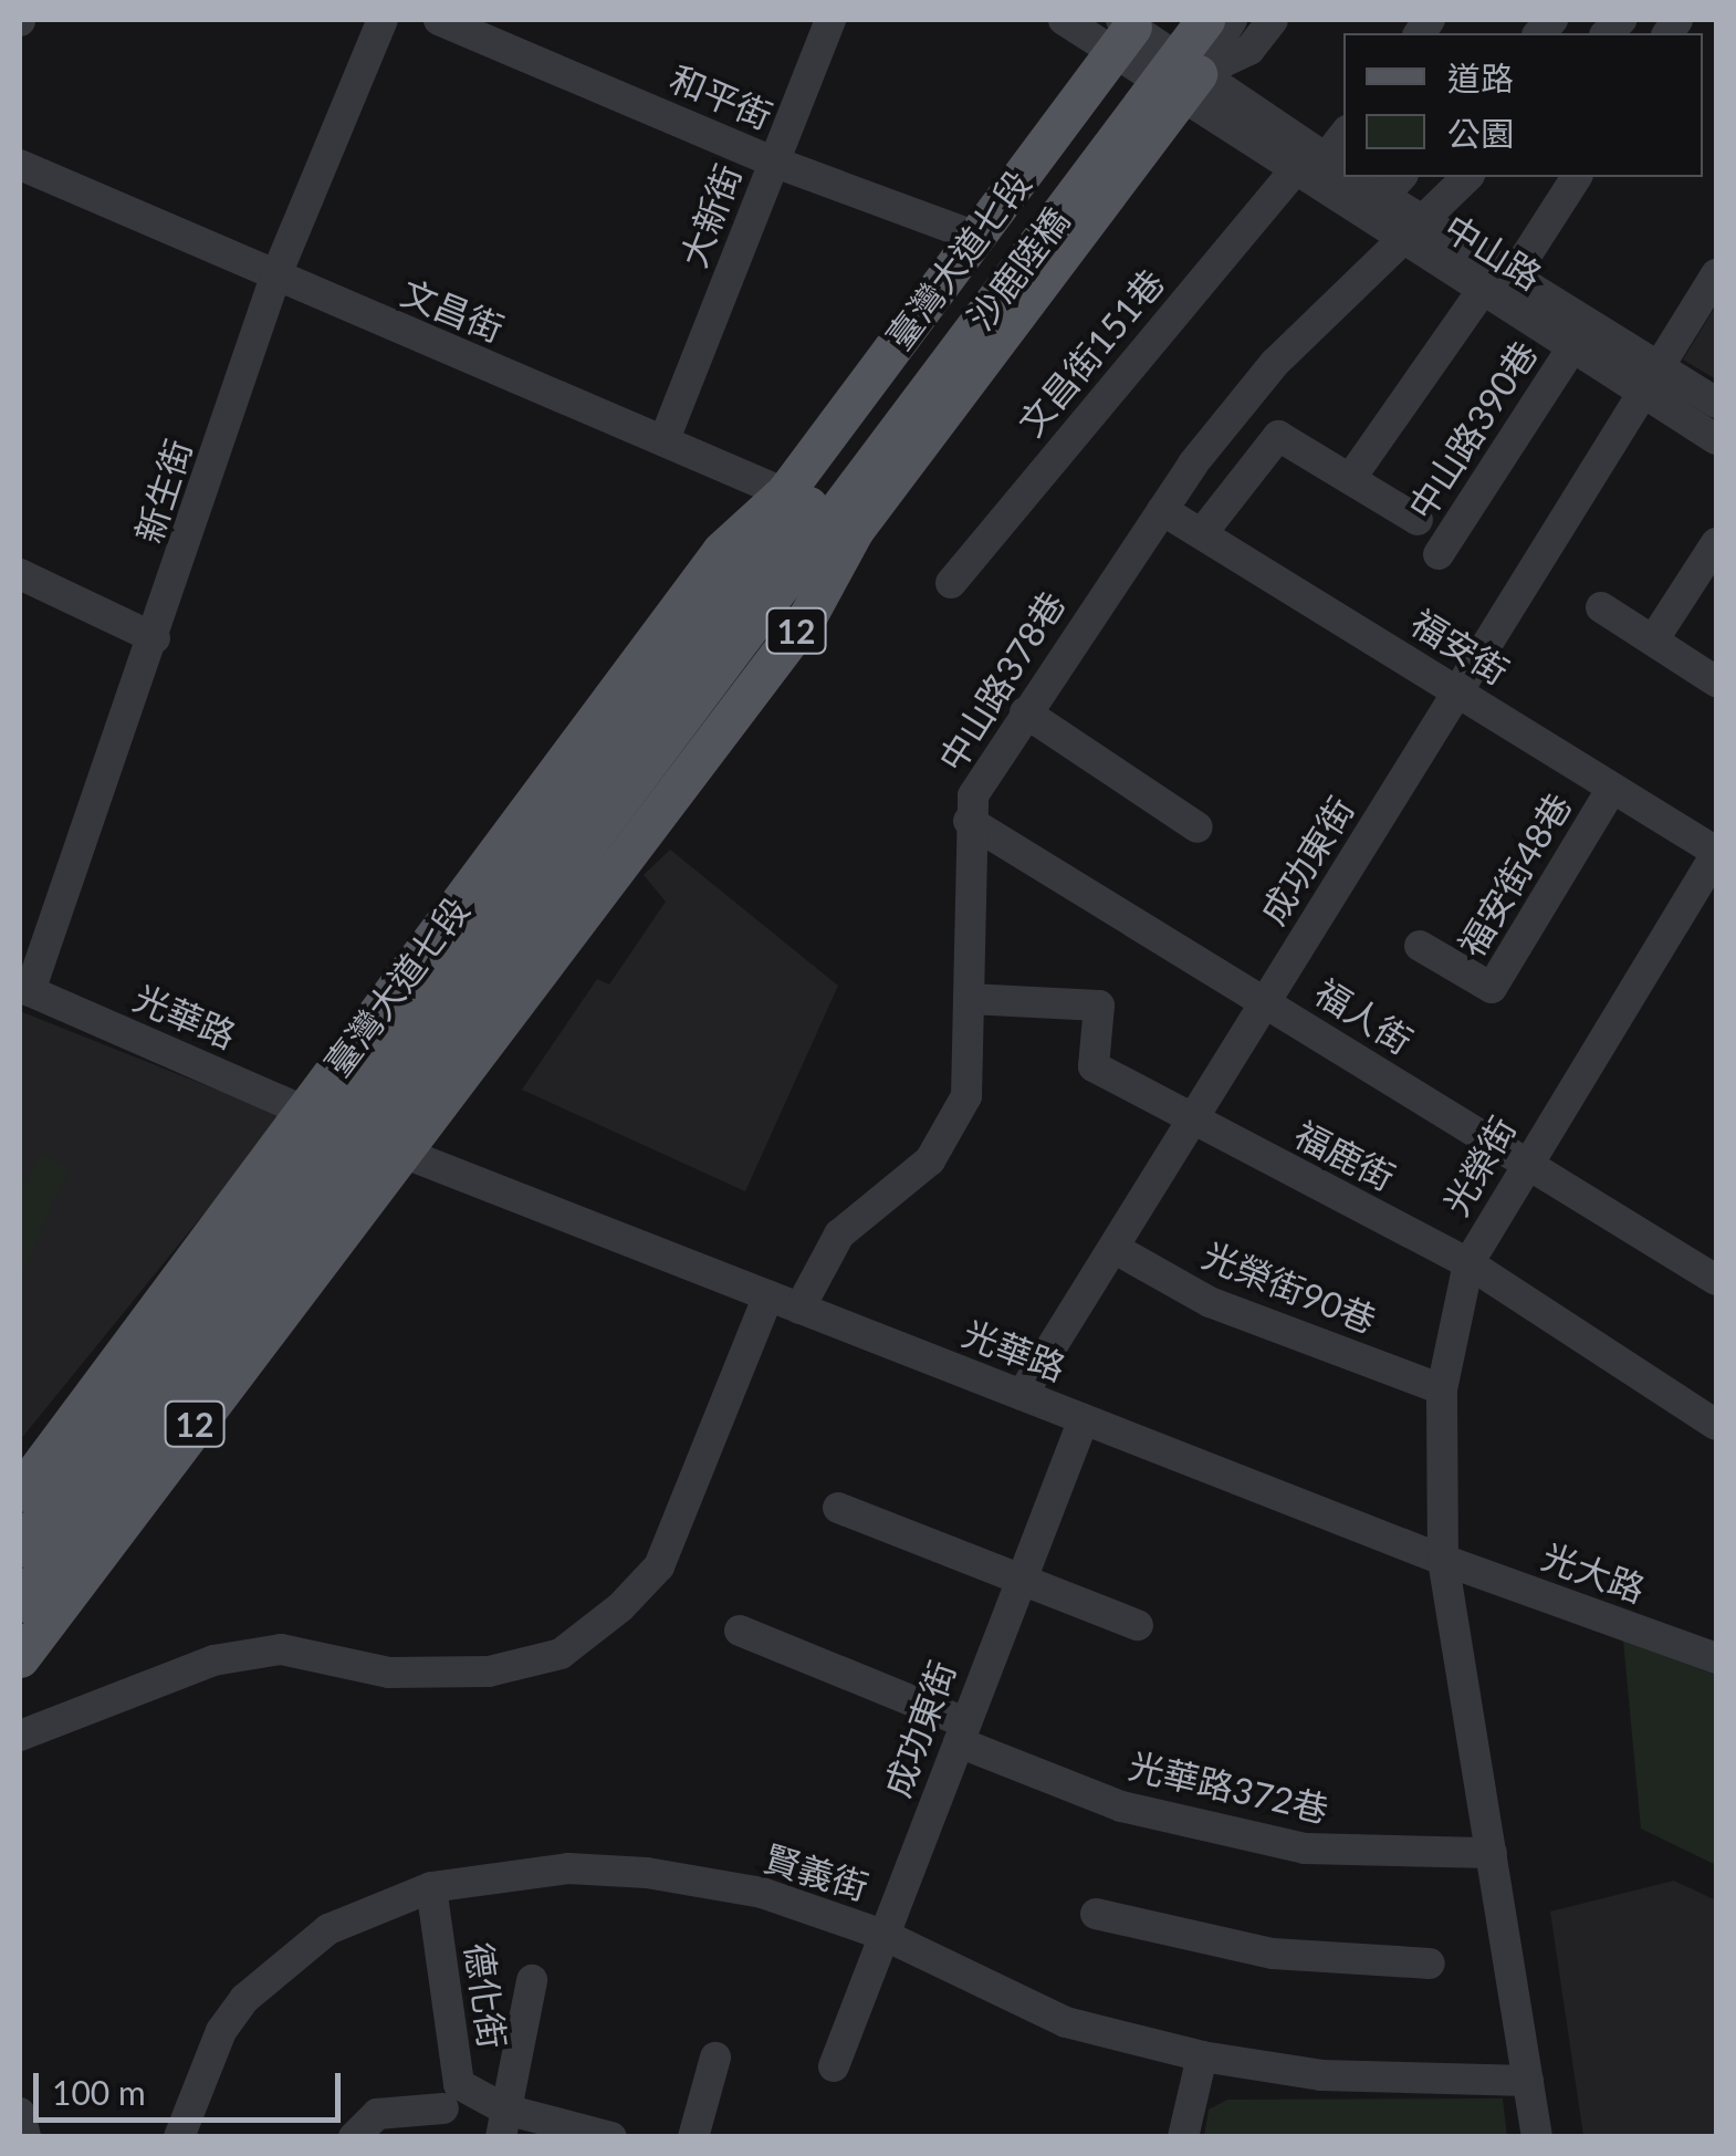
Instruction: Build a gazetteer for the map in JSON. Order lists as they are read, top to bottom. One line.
{"streets":{"main road":["臺灣大道七段","沙鹿陸橋","12"],"street":["和平街","大新街","中山路","文昌街","文昌街151巷","中山路390巷","新生街","福安街","中山路378巷","成功東街","福安街48巷","光華路","福人街","福鹿街","光榮街","光榮街90巷","光大路","光華路372巷","賢義街","德化街"]},"crossings":[["和平街","大新街"],["和平街","臺灣大道七段"],["大新街","文昌街"],["中山路","臺灣大道七段"],["中山路","文昌街151巷"],["中山路","中山路390巷"],["中山路","中山路378巷"],["中山路","成功東街"],["臺灣大道七段","沙鹿陸橋"],["臺灣大道七段","文昌街"],["臺灣大道七段","12"],["臺灣大道七段","光華路"],["沙鹿陸橋","文昌街"],["文昌街","新生街"],["新生街","光華路"],["12","光華路"],["福安街","中山路378巷"],["福安街","成功東街"],["福安街","福安街48巷"],["福安街","光榮街"],["中山路378巷","光華路"],["中山路378巷","福人街"],["中山路378巷","福鹿街"],["成功東街","光華路"],["成功東街","福人街"],["成功東街","福鹿街"],["成功東街","光榮街90巷"],["成功東街","光華路372巷"],["成功東街","賢義街"],["光華路","光榮街"],["光華路","光大路"],["福人街","光榮街"],["福鹿街","光榮街"],["光榮街","光榮街90巷"],["光榮街","光大路"],["賢義街","德化街"]],"legend":["道路","公園"],"scale_bar":"100 m"}
